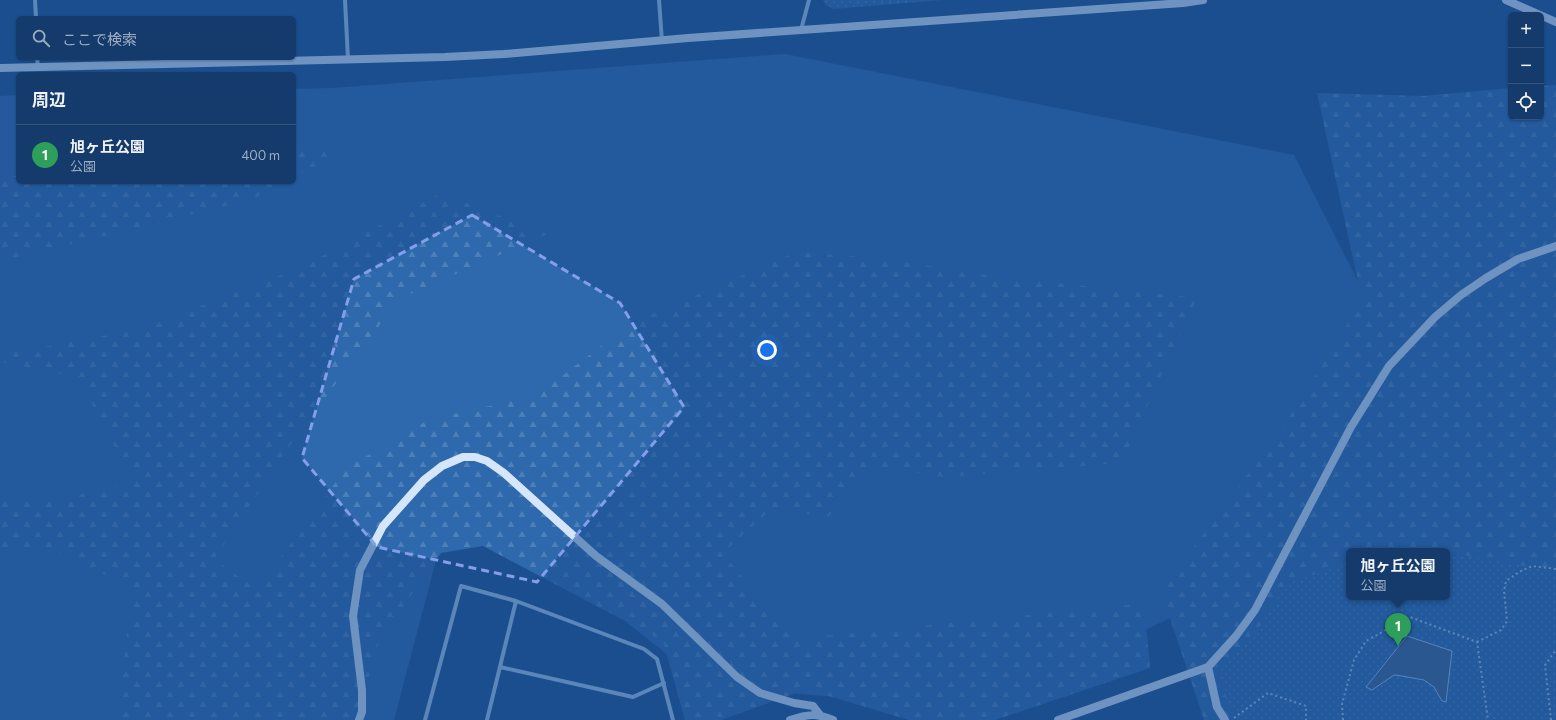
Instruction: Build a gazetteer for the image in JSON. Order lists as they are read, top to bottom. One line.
{"page":{"map_buttons":["+","−"],"search":"ここで検索","heading":"周辺","list":[{"mark":"1","name":"旭ヶ丘公園","note":"公園","value":"400 m"}],"popup":["旭ヶ丘公園","公園"],"pins":"1"}}
